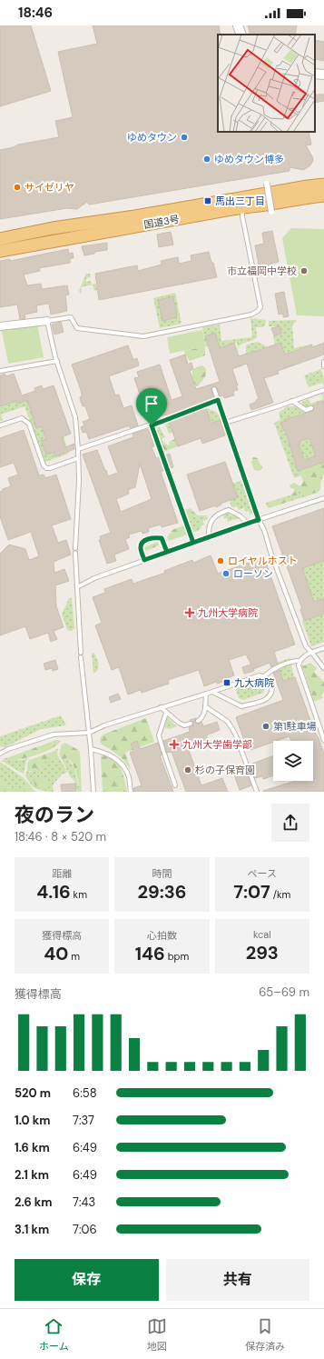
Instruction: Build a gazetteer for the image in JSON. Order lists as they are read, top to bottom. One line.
{"streets":{"highway":["国道3号"]},"places":{"other":["ゆめタウン","ゆめタウン博多","サイゼリヤ","市立福岡中学校","ロイヤルホスト","ローソン","第1駐車場","杉の子保育園"],"transit":["馬出三丁目","九大病院"],"health":["九州大学病院","九州大学歯学部"]},"page":{"status":"18:46","heading":["夜のラン","18:46 · 8 × 520 m"],"stats":[["距離","4.16 km"],["時間","29:36"],["ペース","7:07 /km"],["獲得標高","40 m"],["心拍数","146 bpm"],["kcal","293"]],"chart":["獲得標高","65–69 m"],"list":[{"name":"520 m","note":"6:58"},{"name":"1.0 km","note":"7:37"},{"name":"1.6 km","note":"6:49"},{"name":"2.1 km","note":"6:49"},{"name":"2.6 km","note":"7:43"},{"name":"3.1 km","note":"7:06"}],"buttons":["保存","共有"],"tabs":["ホーム","地図","保存済み"]}}
